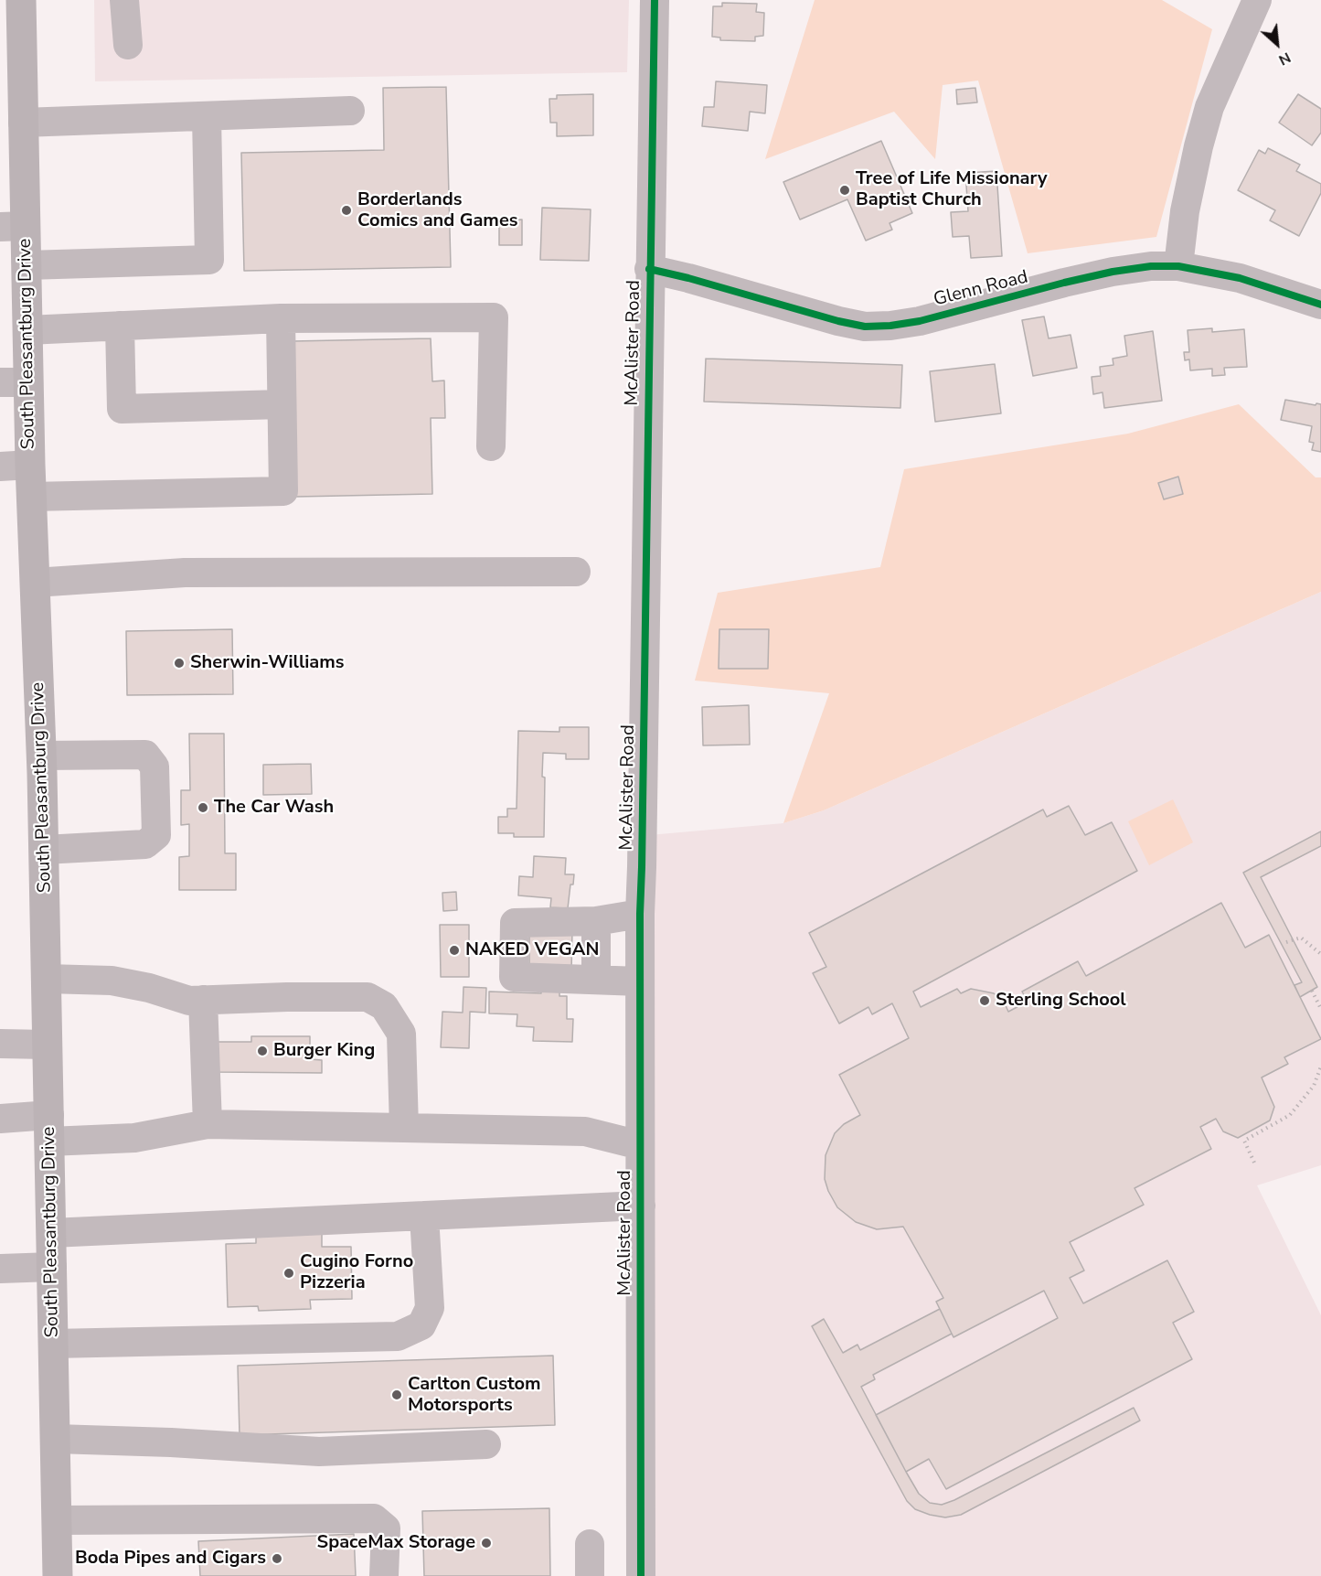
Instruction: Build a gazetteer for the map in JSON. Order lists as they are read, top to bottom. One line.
{"streets":{"main road":["South Pleasantburg Drive"],"street":["Glenn Road","McAlister Road"]},"crossings":[["Glenn Road","McAlister Road"]],"places":["Tree of Life Missionary Baptist Church","Borderlands Comics and Games","Sherwin-Williams","The Car Wash","NAKED VEGAN","Sterling School","Burger King","Cugino Forno Pizzeria","Carlton Custom Motorsports","SpaceMax Storage","Boda Pipes and Cigars"],"north":"bottom right"}
